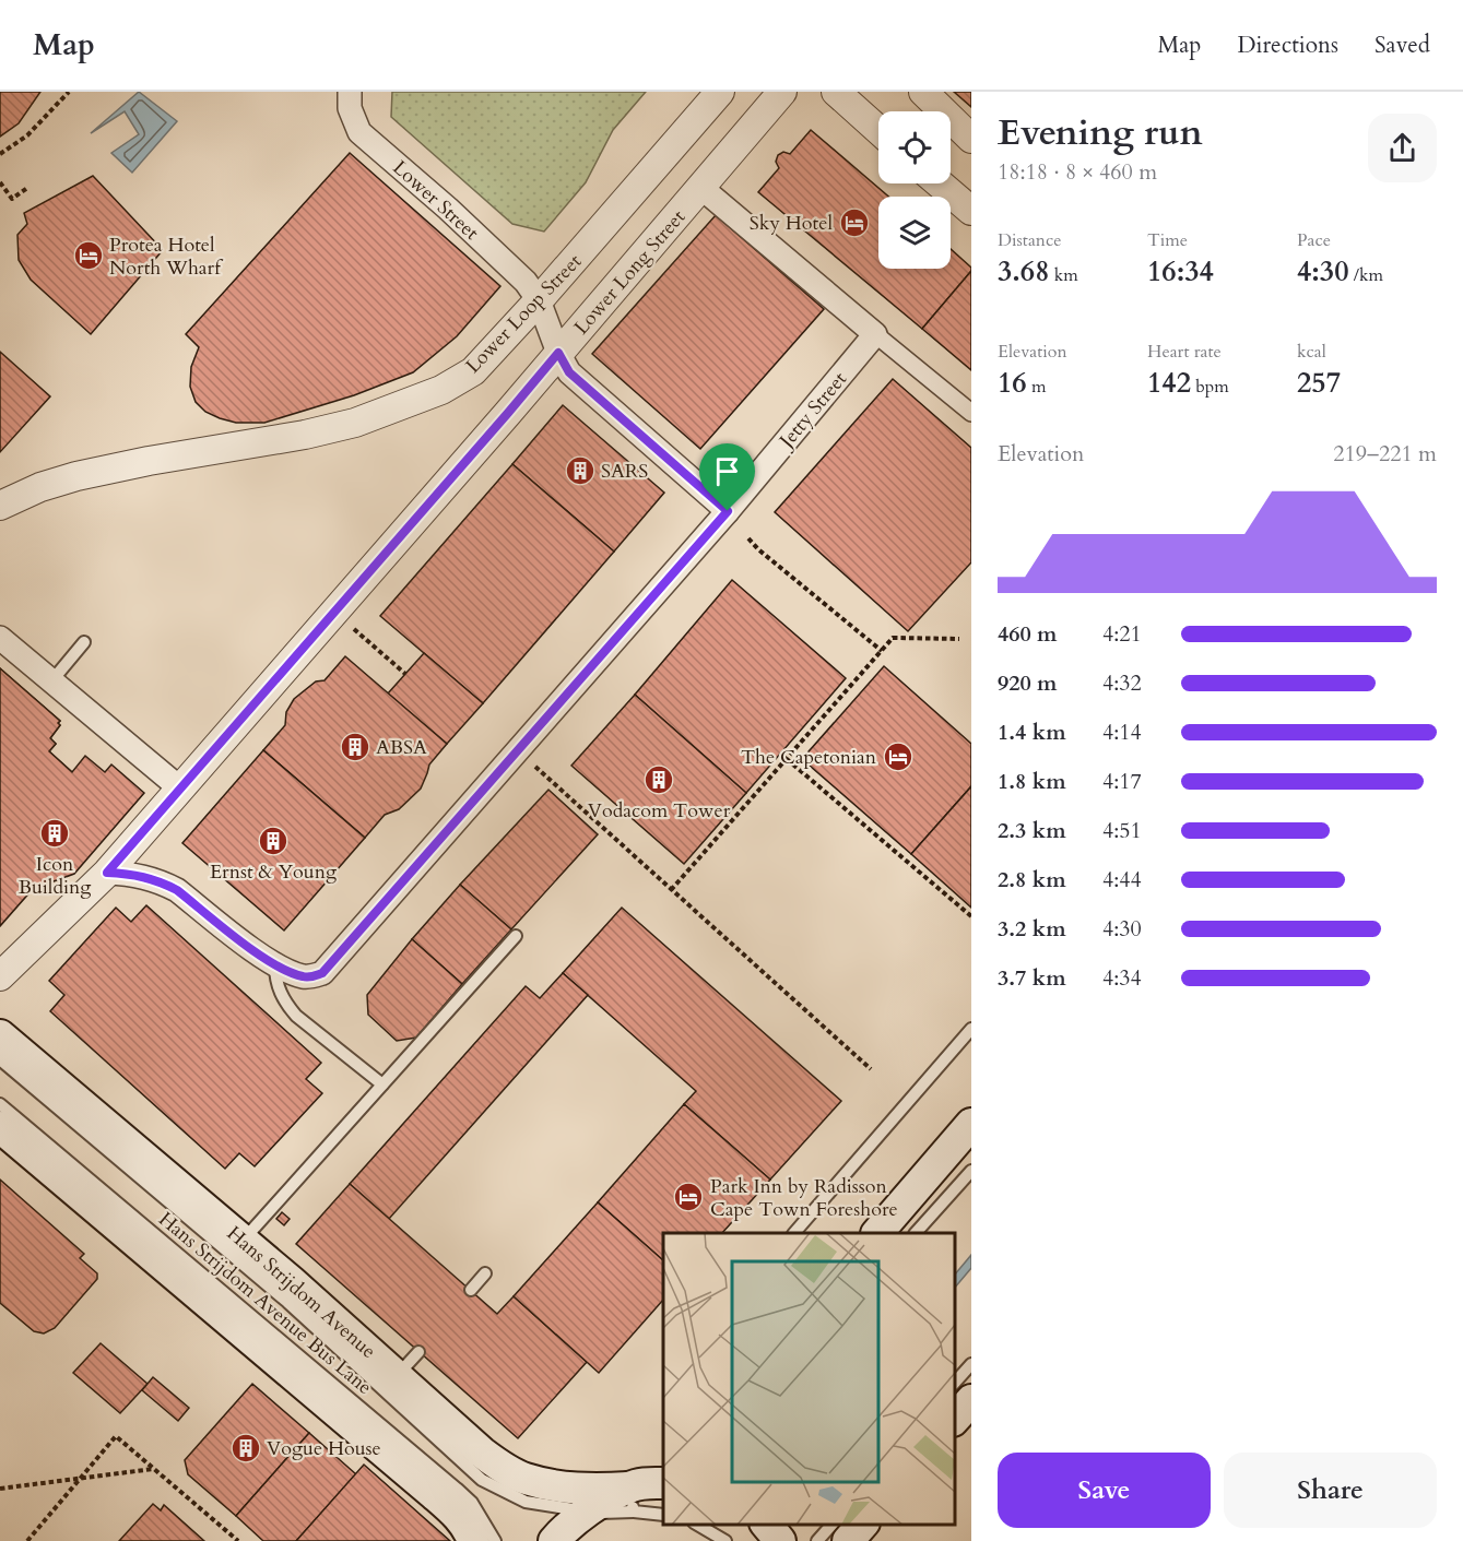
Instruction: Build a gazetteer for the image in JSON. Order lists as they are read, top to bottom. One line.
{"streets":{"main road":["Hans Strijdom Avenue"],"street":["Lower Street","Lower Long Street","Lower Loop Street","Jetty Street"],"lane":["Hans Strijdom Avenue Bus Lane"]},"crossings":[["Lower Street","Lower Loop Street"],["Lower Long Street","Jetty Street"]],"places":{"hotel":["Sky Hotel","Protea Hotel North Wharf","The Capetonian","Park Inn by Radisson Cape Town Foreshore"],"building":["SARS","ABSA","Vodacom Tower","Icon Building","Ernst & Young","Vogue House"]},"page":{"header":"Map","nav":["Map","Directions","Saved"],"heading":["Evening run","18:18 · 8 × 460 m"],"stats":[["Distance","3.68 km"],["Time","16:34"],["Pace","4:30 /km"],["Elevation","16 m"],["Heart rate","142 bpm"],["kcal","257"]],"chart":["Elevation","219–221 m"],"list":[{"name":"460 m","note":"4:21"},{"name":"920 m","note":"4:32"},{"name":"1.4 km","note":"4:14"},{"name":"1.8 km","note":"4:17"},{"name":"2.3 km","note":"4:51"},{"name":"2.8 km","note":"4:44"},{"name":"3.2 km","note":"4:30"},{"name":"3.7 km","note":"4:34"}],"buttons":["Save","Share"]}}
